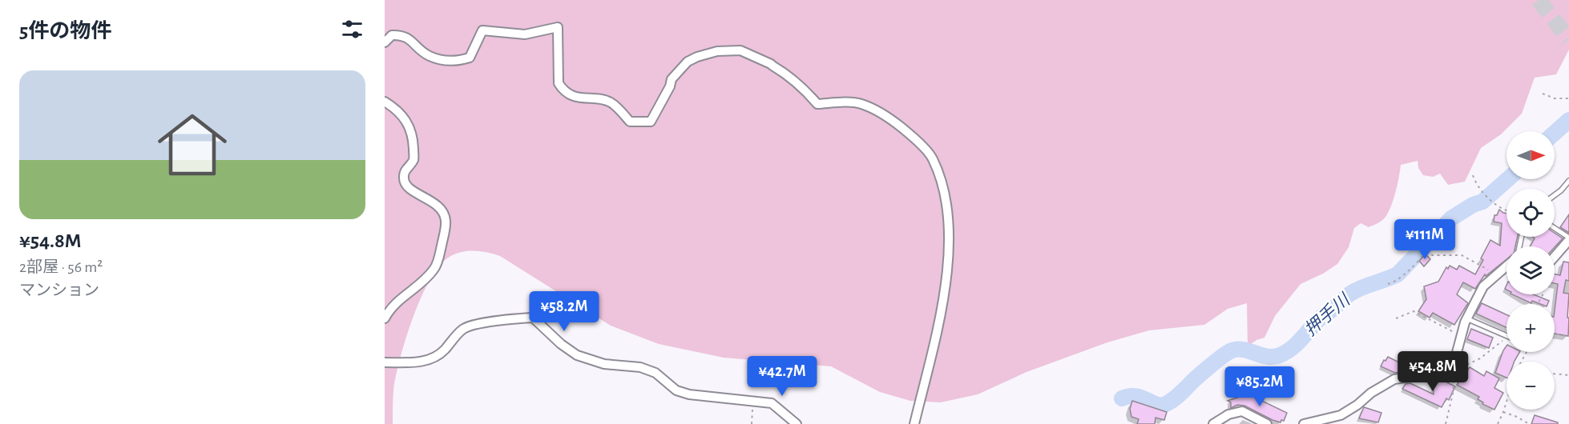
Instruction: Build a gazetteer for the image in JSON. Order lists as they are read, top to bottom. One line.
{"water":["押手川"],"north":"right","page":{"heading":"5件の物件","list":[{"name":"¥54.8M","note":"2部屋 · 56 m² · マンション"}],"map_buttons":["+","−"],"price":["¥111M","¥58.2M","¥54.8M","¥42.7M","¥85.2M"]}}
